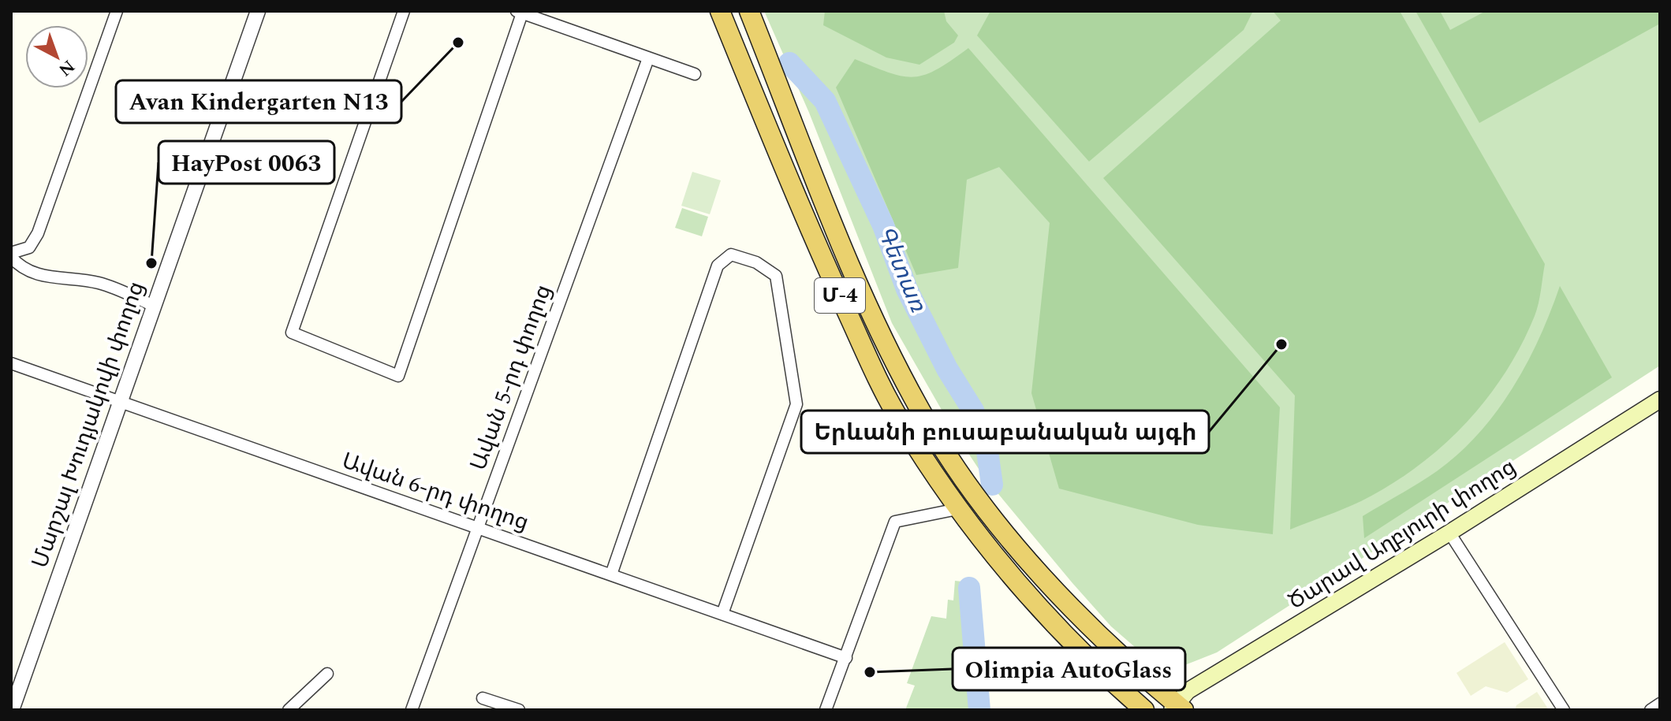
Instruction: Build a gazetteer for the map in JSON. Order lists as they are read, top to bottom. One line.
{"streets":{"highway":["Մ-4"],"main road":["Ծարավ Աղբյուրի փողոց"],"street":["Ավան 5-րդ փողոց","Մարշալ Խուդյակովի փողոց","Ավան 6-րդ փողոց"]},"crossings":[["Մ-4","Ծարավ Աղբյուրի փողոց"],["Ավան 5-րդ փողոց","Ավան 6-րդ փողոց"],["Մարշալ Խուդյակովի փողոց","Ավան 6-րդ փողոց"]],"water":["Գետառ"],"places":["Avan Kindergarten N13","HayPost 0063","Երևանի բուսաբանական այգի","Olimpia AutoGlass"],"north":"bottom right"}
